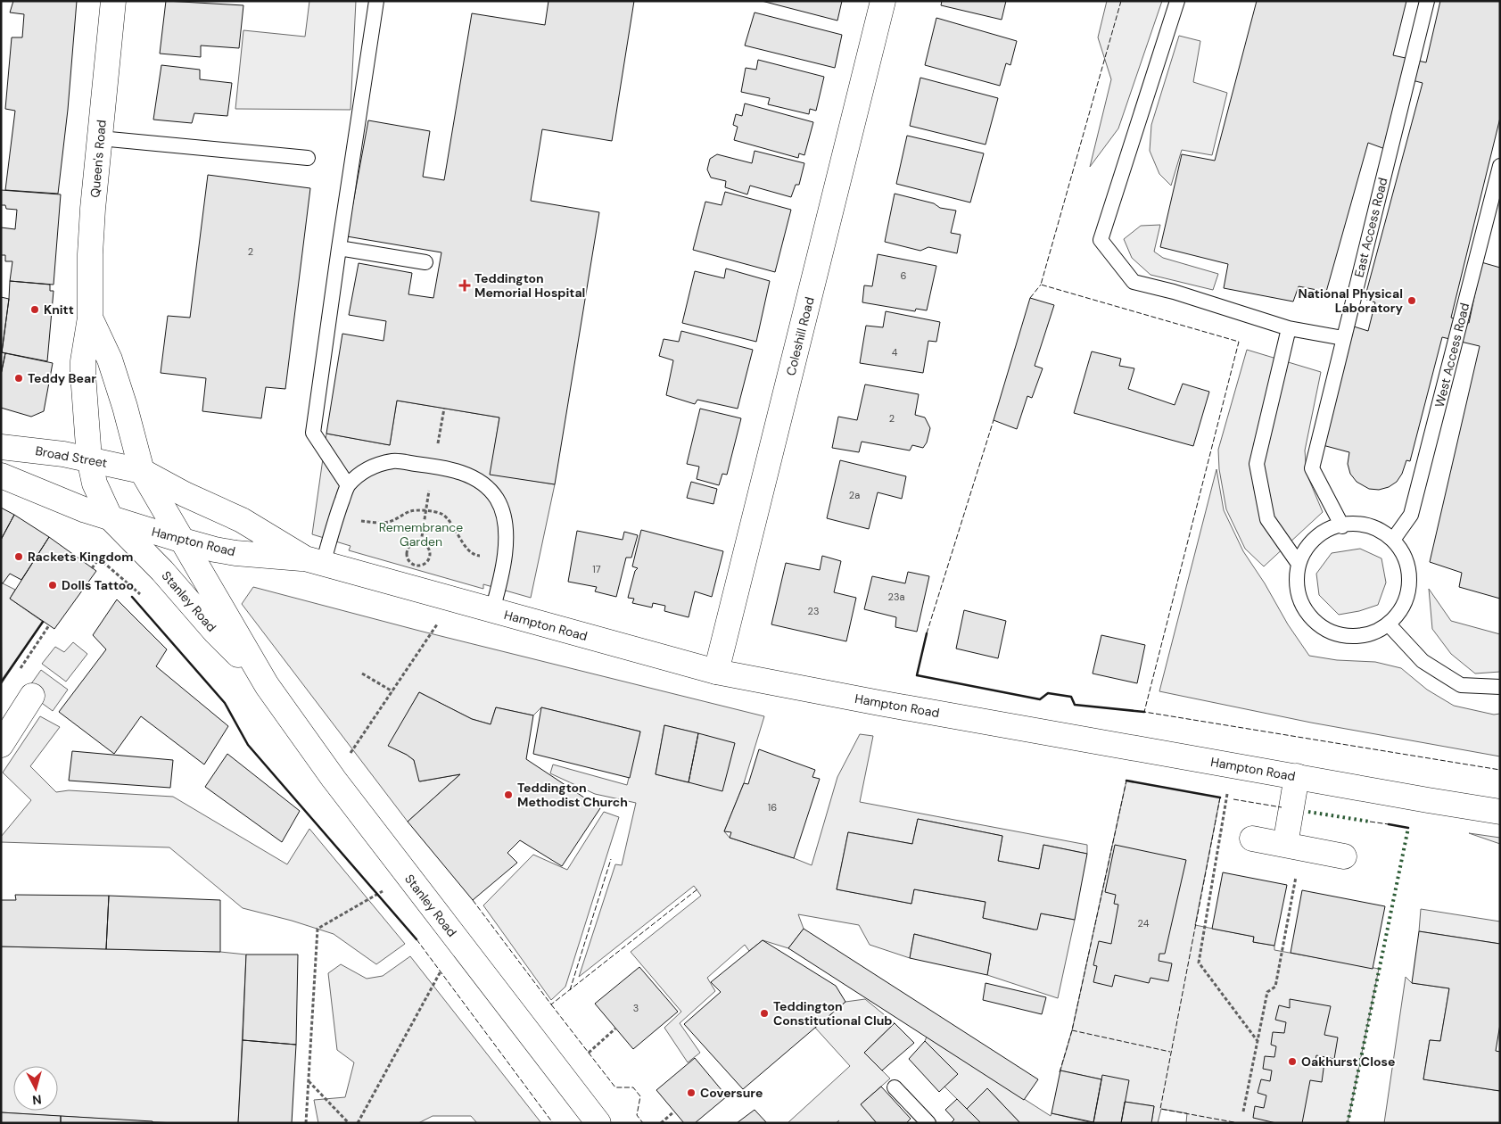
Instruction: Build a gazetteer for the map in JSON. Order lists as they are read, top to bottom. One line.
{"streets":{"main road":["Queen's Road","Coleshill Road","Broad Street","Hampton Road","Stanley Road"],"lane":["East Access Road","West Access Road"]},"crossings":[["Queen's Road","Broad Street"],["Queen's Road","Hampton Road"],["Queen's Road","Stanley Road"],["East Access Road","West Access Road"],["Coleshill Road","Hampton Road"],["Broad Street","Hampton Road"],["Broad Street","Stanley Road"],["Hampton Road","Stanley Road"]],"parks":["Remembrance Garden"],"places":{"health":["Teddington Memorial Hospital"],"other":["National Physical Laboratory","Knitt","Teddy Bear","Rackets Kingdom","Dolls Tattoo","Teddington Methodist Church","Teddington Constitutional Club","Oakhurst Close","Coversure"]},"house_numbers":["2","6","4","2","2a","17","23a","23","16","24","3"],"north":"bottom"}
